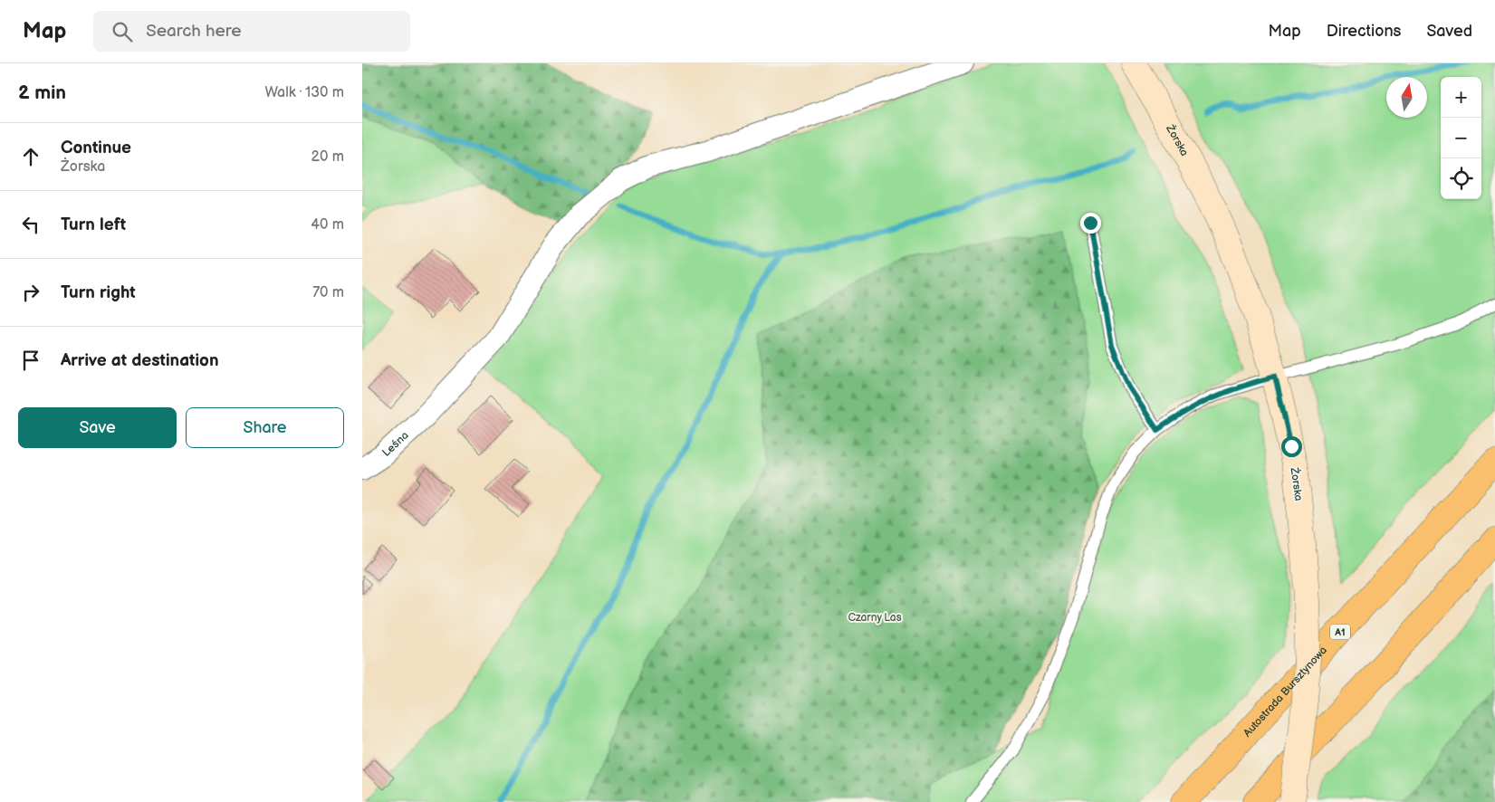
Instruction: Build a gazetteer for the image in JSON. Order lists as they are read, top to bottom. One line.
{"streets":{"highway":["A1","Autostrada Bursztynowa"],"main road":["Żorska"],"street":["Leśna"]},"parks":["Czarny Las"],"north":"top","page":{"header":"Map","search":"Search here","nav":["Map","Directions","Saved"],"heading":["2 min","Walk · 130 m"],"map_buttons":["+","−"],"list":[["Continue","Żorska","20 m"],["Turn left","40 m"],["Turn right","70 m"],"Arrive at destination"],"buttons":["Save","Share"]}}
